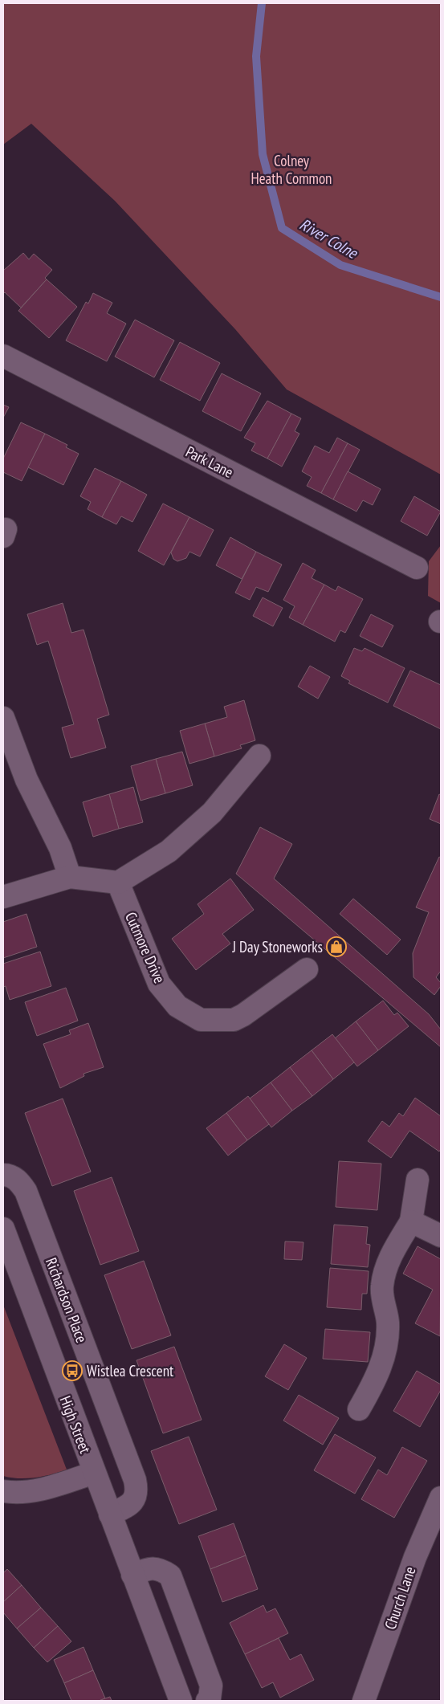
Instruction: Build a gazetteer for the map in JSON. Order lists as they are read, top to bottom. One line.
{"streets":{"street":["Park Lane","Cutmore Drive","Richardson Place","High Street","Church Lane"]},"crossings":[["Richardson Place","High Street"]],"water":["River Colne"],"parks":["Colney Heath Common"],"places":{"shop":["J Day Stoneworks"],"bus stop":["Wistlea Crescent"]}}
